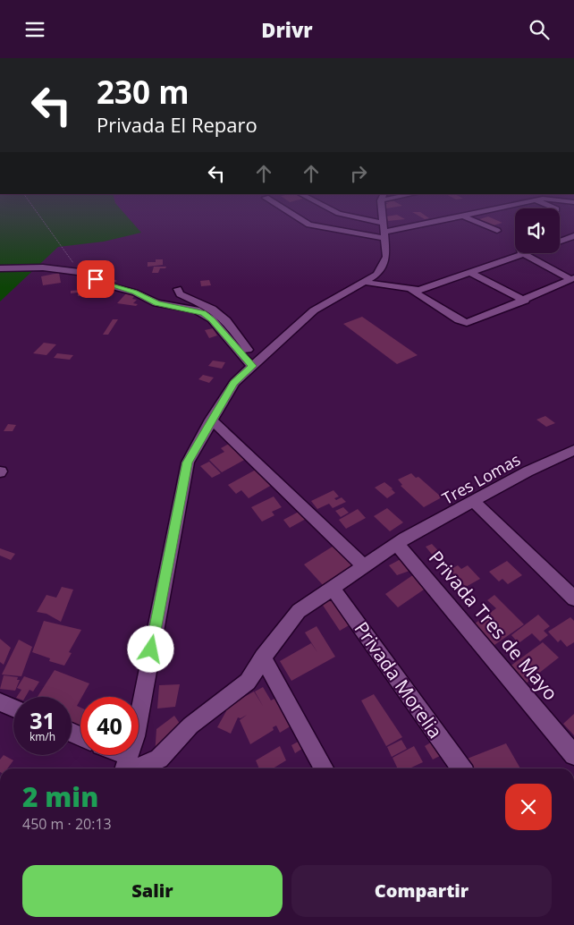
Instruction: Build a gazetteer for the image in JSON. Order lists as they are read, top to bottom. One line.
{"streets":{"street":["Tres Lomas","Privada Tres de Mayo","Privada Morelia"]},"crossings":[["Tres Lomas","Privada Tres de Mayo"],["Tres Lomas","Privada Morelia"]],"page":{"header":"Drivr","turn":["230 m","Privada El Reparo"],"speed":"31 km/h","limit":"40","heading":["2 min","450 m · 20:13"],"buttons":["Salir","Compartir"]}}
